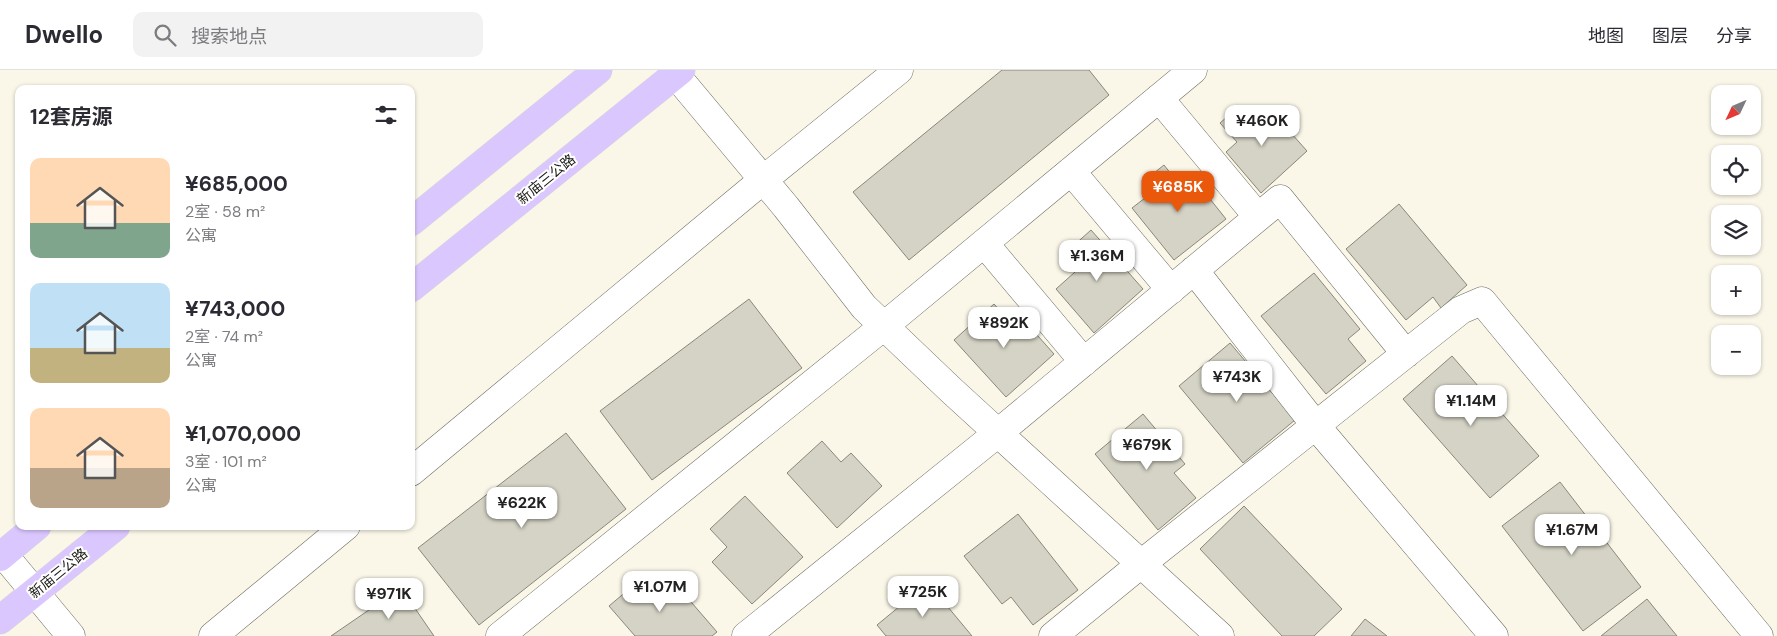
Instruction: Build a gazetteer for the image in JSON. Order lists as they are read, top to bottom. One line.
{"streets":{"main road":["新庙三公路"]},"north":"bottom left","page":{"header":"Dwello","search":"搜索地点","nav":["地图","图层","分享"],"map_buttons":["+","−"],"heading":"12套房源","price":["¥460K","¥685K","¥1.36M","¥892K","¥743K","¥1.14M","¥679K","¥622K","¥1.67M","¥1.07M","¥725K","¥971K"],"list":[{"name":"¥685,000","note":"2室 · 58 m² · 公寓"},{"name":"¥743,000","note":"2室 · 74 m² · 公寓"},{"name":"¥1,070,000","note":"3室 · 101 m² · 公寓"}]}}
